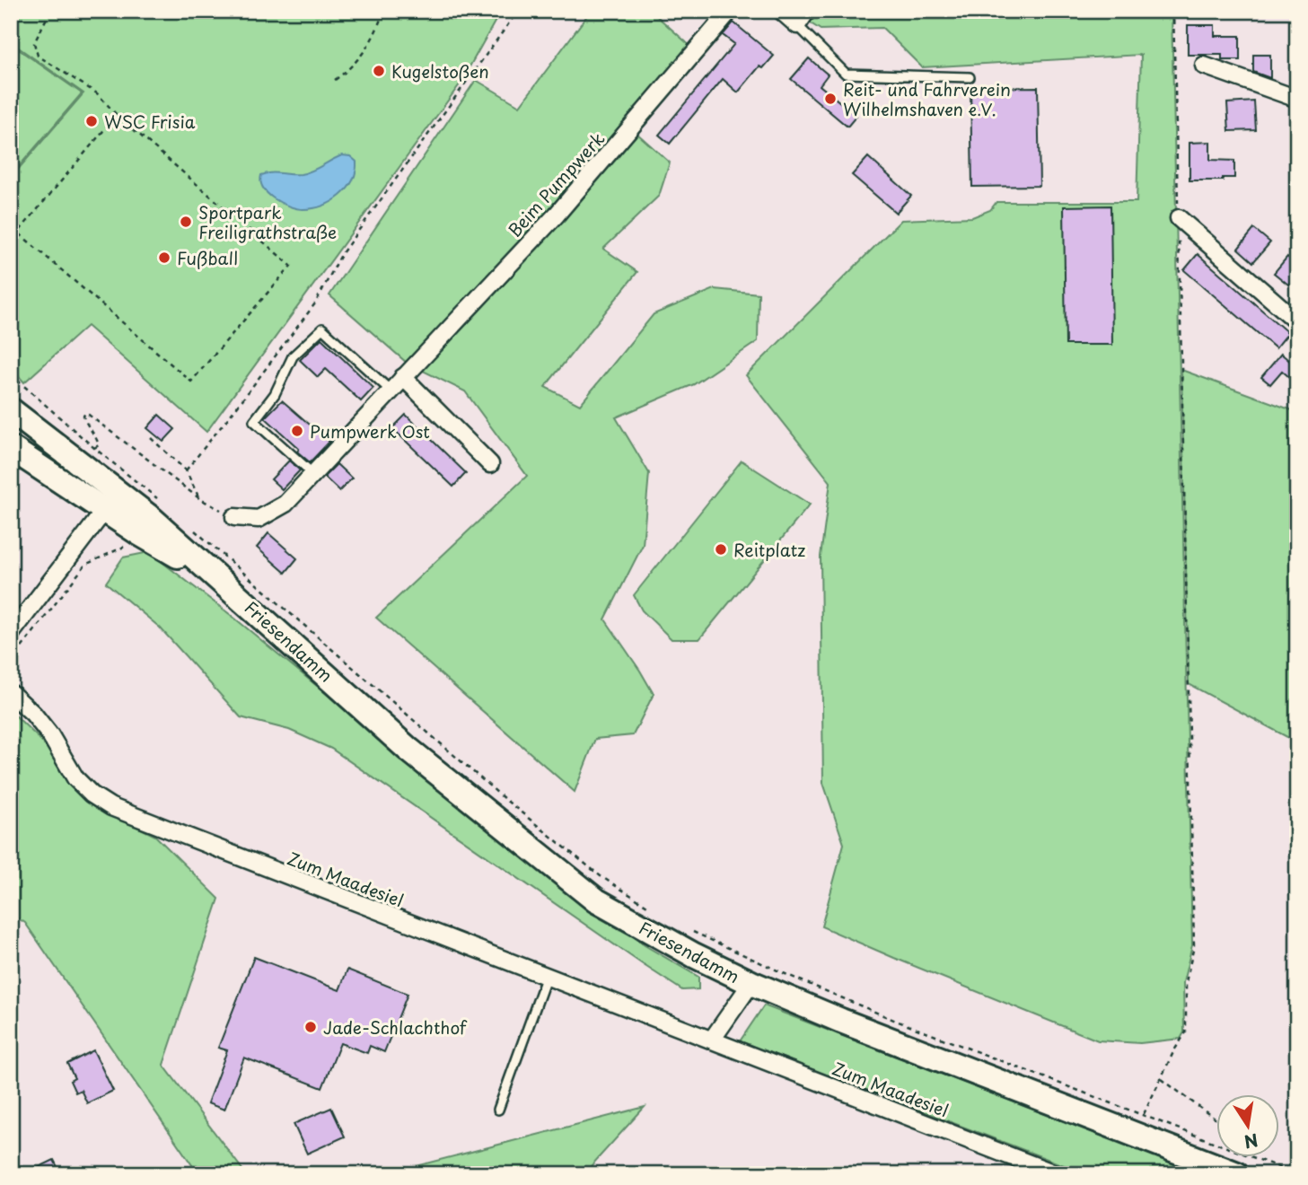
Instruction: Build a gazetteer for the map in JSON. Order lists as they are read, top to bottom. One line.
{"streets":{"main road":["Friesendamm"],"street":["Beim Pumpwerk","Zum Maadesiel"]},"places":["Kugelstoßen","Reit- und Fahrverein Wilhelmshaven e.V.","WSC Frisia","Sportpark Freiligrathstraße","Fußball","Pumpwerk Ost","Reitplatz","Jade-Schlachthof"],"north":"bottom"}
